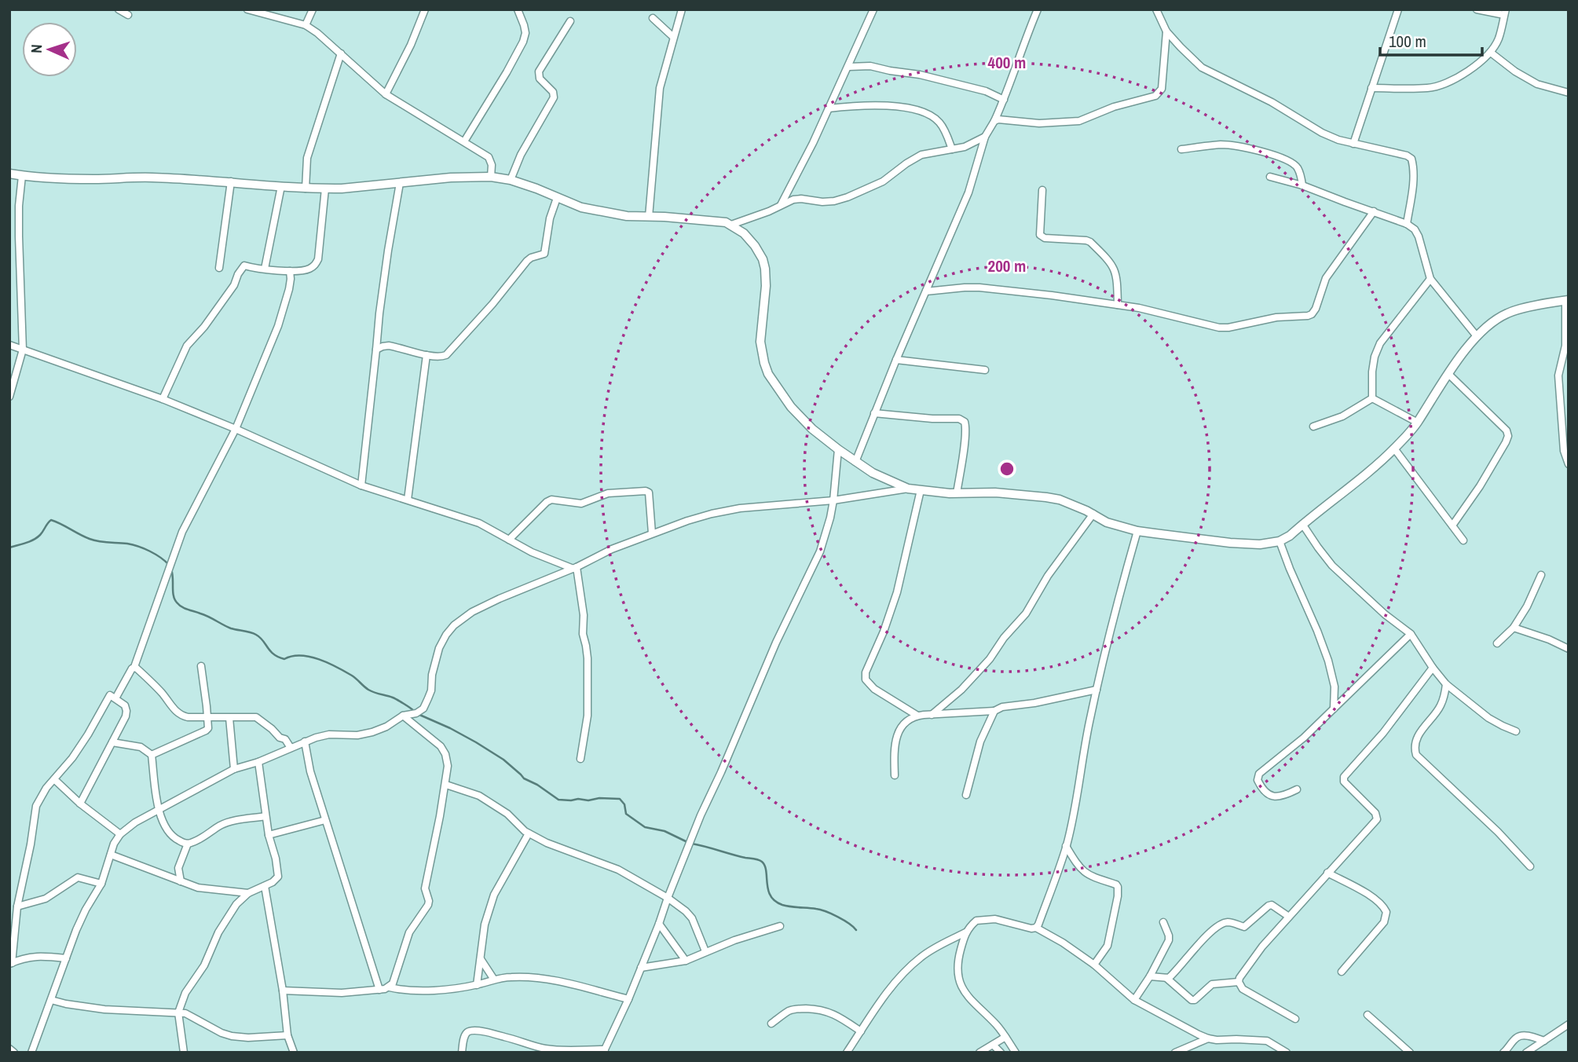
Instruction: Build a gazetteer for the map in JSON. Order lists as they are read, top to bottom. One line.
{"scale_bar":"100 m","north":"left","rings":["400 m","200 m"]}
